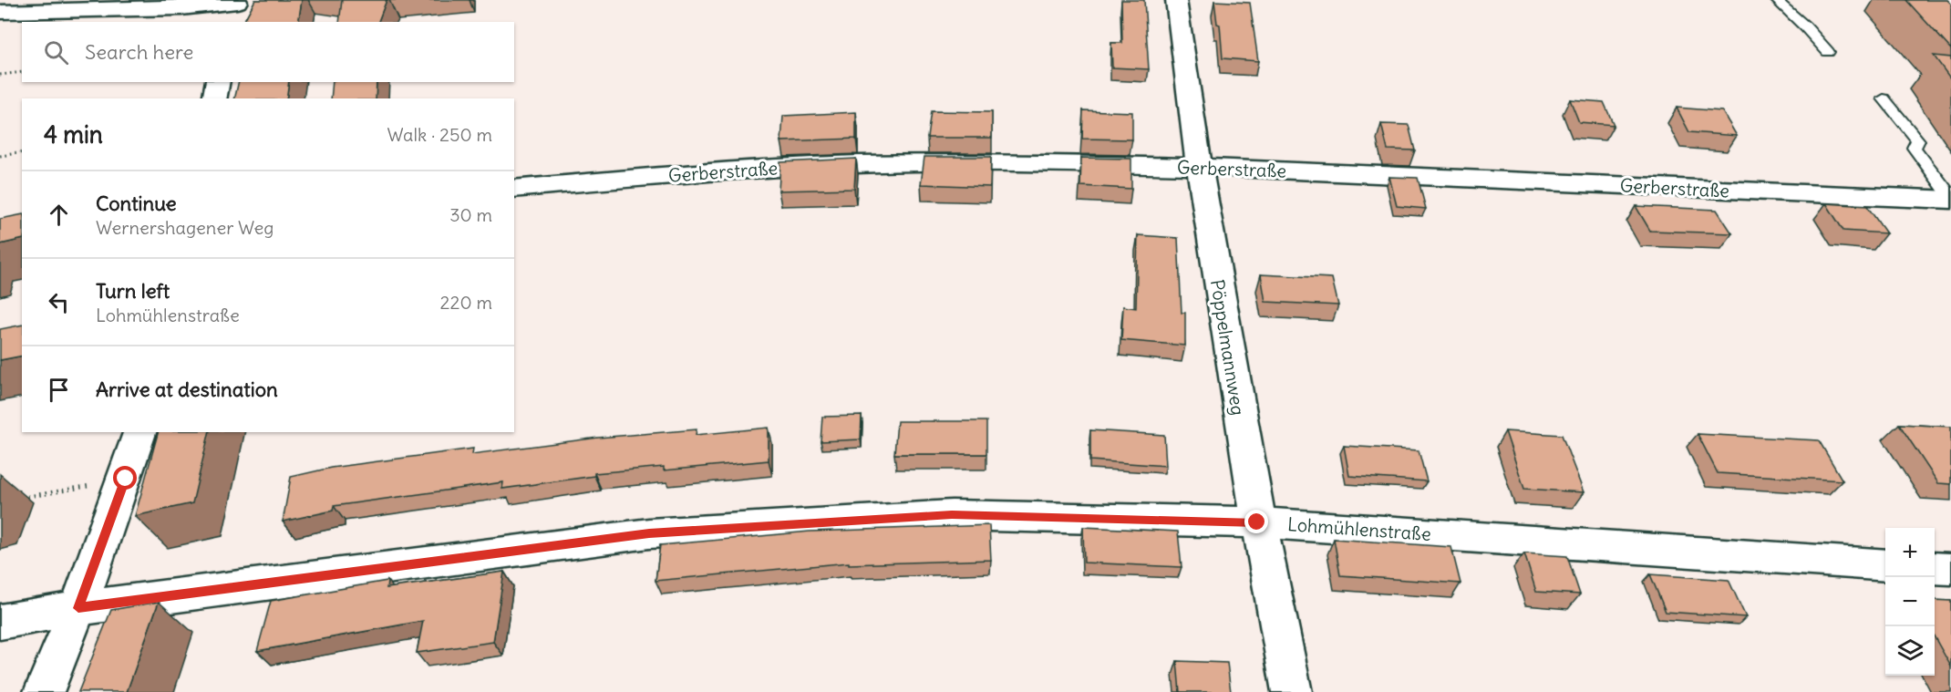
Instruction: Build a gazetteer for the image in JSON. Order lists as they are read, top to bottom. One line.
{"streets":{"street":["Gerberstraße","Pöppelmannweg","Lohmühlenstraße"]},"crossings":[["Gerberstraße","Pöppelmannweg"],["Pöppelmannweg","Lohmühlenstraße"]],"page":{"search":"Search here","heading":["4 min","Walk · 250 m"],"list":[["Continue","Wernershagener Weg","30 m"],["Turn left","Lohmühlenstraße","220 m"],"Arrive at destination"],"map_buttons":["+","−"]}}
